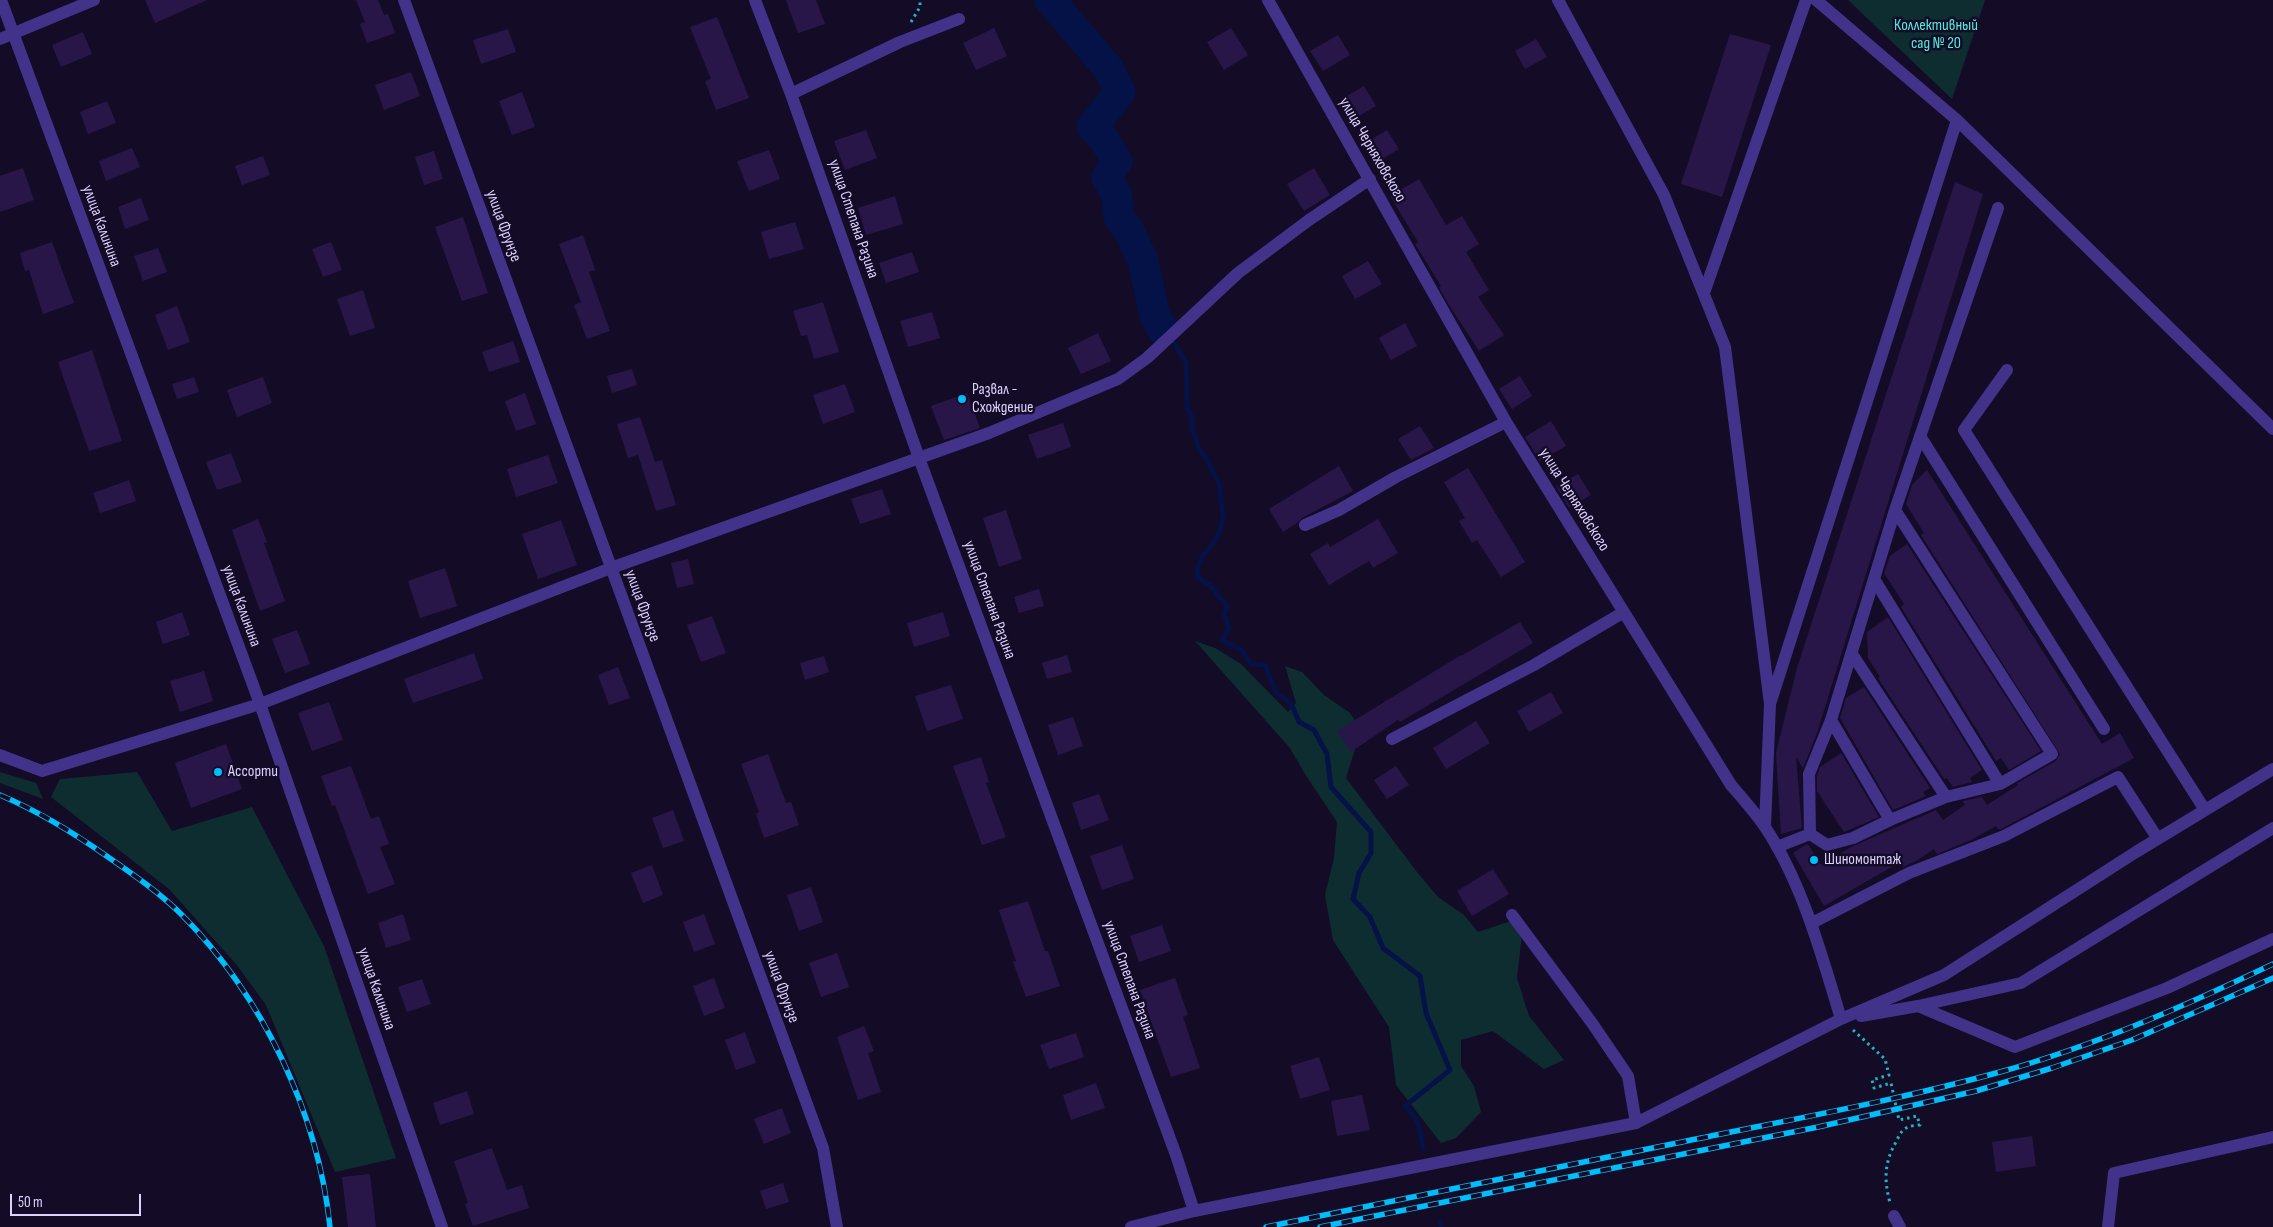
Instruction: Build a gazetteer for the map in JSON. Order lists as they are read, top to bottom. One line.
{"streets":{"street":["улица Черняховского","улица Степана Разина","улица Калинина","улица Фрунзе"]},"parks":["Коллективный сад № 20"],"places":["Развал - Схождение","Ассорти","Шиномонтаж"],"scale_bar":"50 m"}
